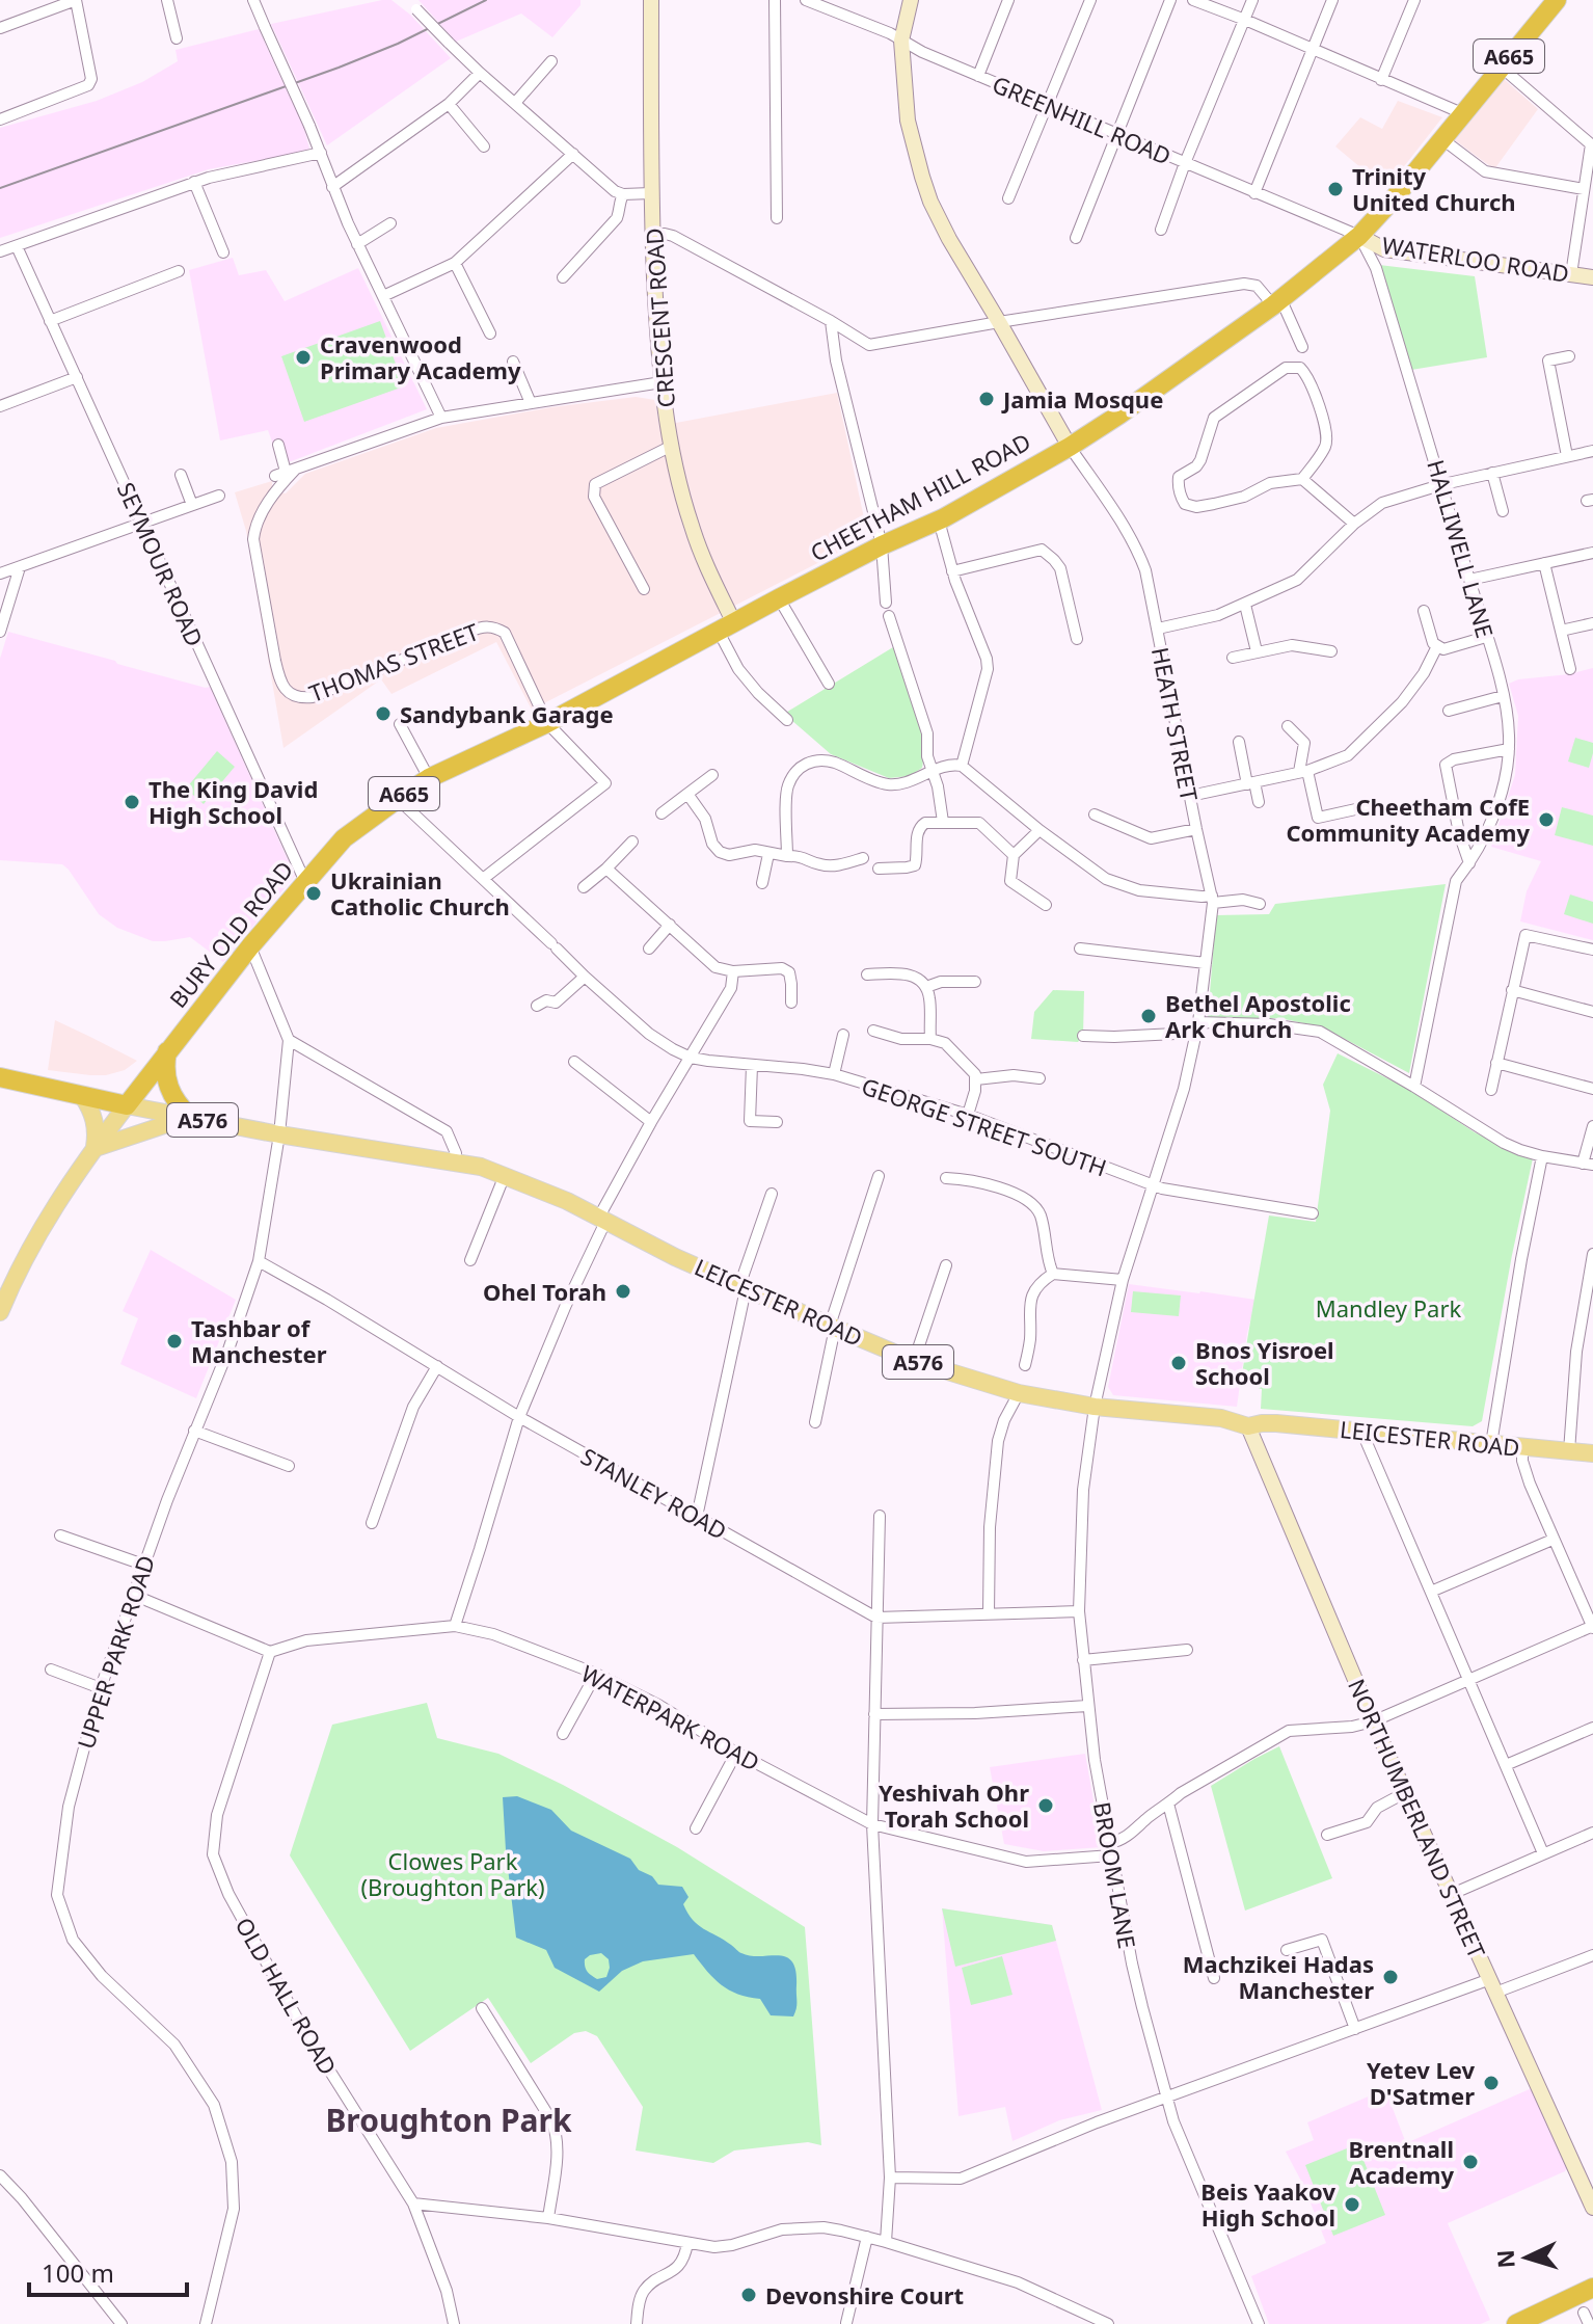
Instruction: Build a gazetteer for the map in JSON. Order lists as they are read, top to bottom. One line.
{"streets":{"highway":["A665","CHEETHAM HILL ROAD","BURY OLD ROAD","A576"],"main road":["LEICESTER ROAD"],"street":["GREENHILL ROAD","WATERLOO ROAD","CRESCENT ROAD","HALLIWELL LANE","SEYMOUR ROAD","THOMAS STREET","HEATH STREET","GEORGE STREET SOUTH","STANLEY ROAD","UPPER PARK ROAD","WATERPARK ROAD","NORTHUMBERLAND STREET","BROOM LANE","OLD HALL ROAD"]},"crossings":[["GREENHILL ROAD","WATERLOO ROAD"],["GREENHILL ROAD","CHEETHAM HILL ROAD"],["GREENHILL ROAD","HALLIWELL LANE"],["WATERLOO ROAD","CHEETHAM HILL ROAD"],["WATERLOO ROAD","HALLIWELL LANE"],["CRESCENT ROAD","CHEETHAM HILL ROAD"],["CRESCENT ROAD","BURY OLD ROAD"],["CHEETHAM HILL ROAD","HALLIWELL LANE"],["CHEETHAM HILL ROAD","HEATH STREET"],["CHEETHAM HILL ROAD","BURY OLD ROAD"],["SEYMOUR ROAD","BURY OLD ROAD"],["THOMAS STREET","BURY OLD ROAD"],["THOMAS STREET","GEORGE STREET SOUTH"],["HEATH STREET","GEORGE STREET SOUTH"],["HEATH STREET","BROOM LANE"],["BURY OLD ROAD","A576"],["BURY OLD ROAD","GEORGE STREET SOUTH"],["BURY OLD ROAD","LEICESTER ROAD"],["BURY OLD ROAD","UPPER PARK ROAD"],["A576","LEICESTER ROAD"],["GEORGE STREET SOUTH","BROOM LANE"],["LEICESTER ROAD","UPPER PARK ROAD"],["LEICESTER ROAD","NORTHUMBERLAND STREET"],["LEICESTER ROAD","BROOM LANE"],["STANLEY ROAD","UPPER PARK ROAD"],["WATERPARK ROAD","BROOM LANE"],["WATERPARK ROAD","OLD HALL ROAD"]],"districts":["Broughton Park"],"parks":["Mandley Park","Clowes Park (Broughton Park)"],"places":["Trinity United Church","Cravenwood Primary Academy","Jamia Mosque","Sandybank Garage","The King David High School","Cheetham CofE Community Academy","Ukrainian Catholic Church","Bethel Apostolic Ark Church","Ohel Torah","Tashbar of Manchester","Bnos Yisroel School","Yeshivah Ohr Torah School","Machzikei Hadas Manchester","Yetev Lev D'Satmer","Brentnall Academy","Beis Yaakov High School","Devonshire Court"],"scale_bar":"100 m","north":"left"}
